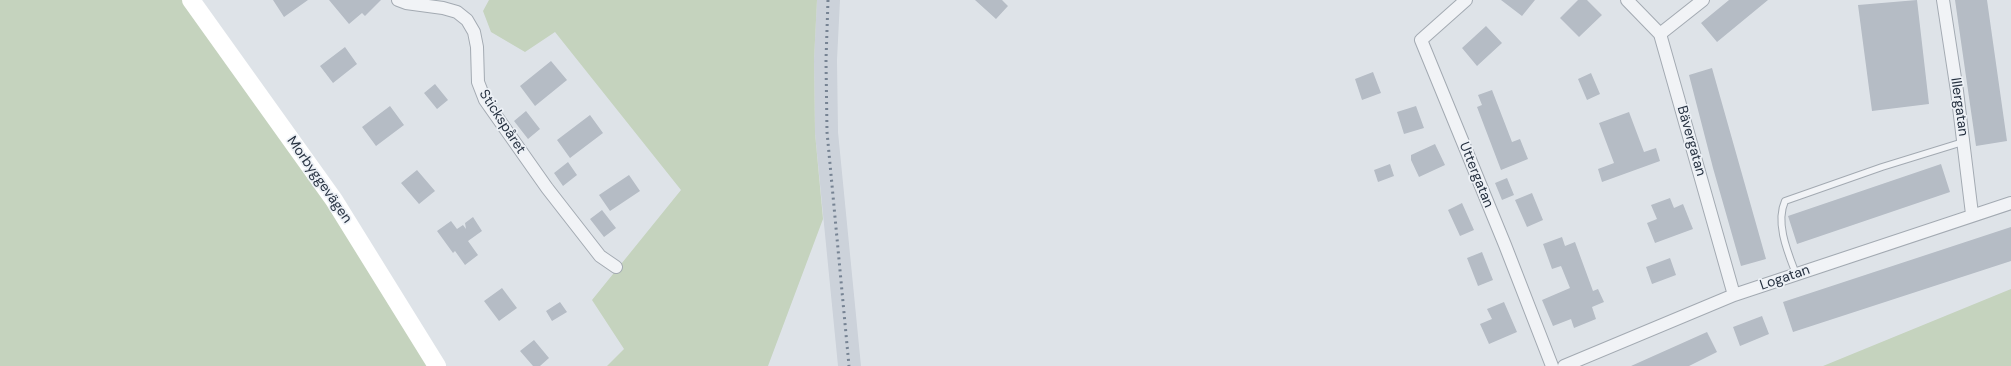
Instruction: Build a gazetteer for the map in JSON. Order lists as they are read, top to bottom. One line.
{"streets":{"street":["Illergatan","Stickspåret","Bävergatan","Uttergatan","Morbyggevägen","Logatan"]},"crossings":[["Illergatan","Logatan"],["Bävergatan","Logatan"]]}
